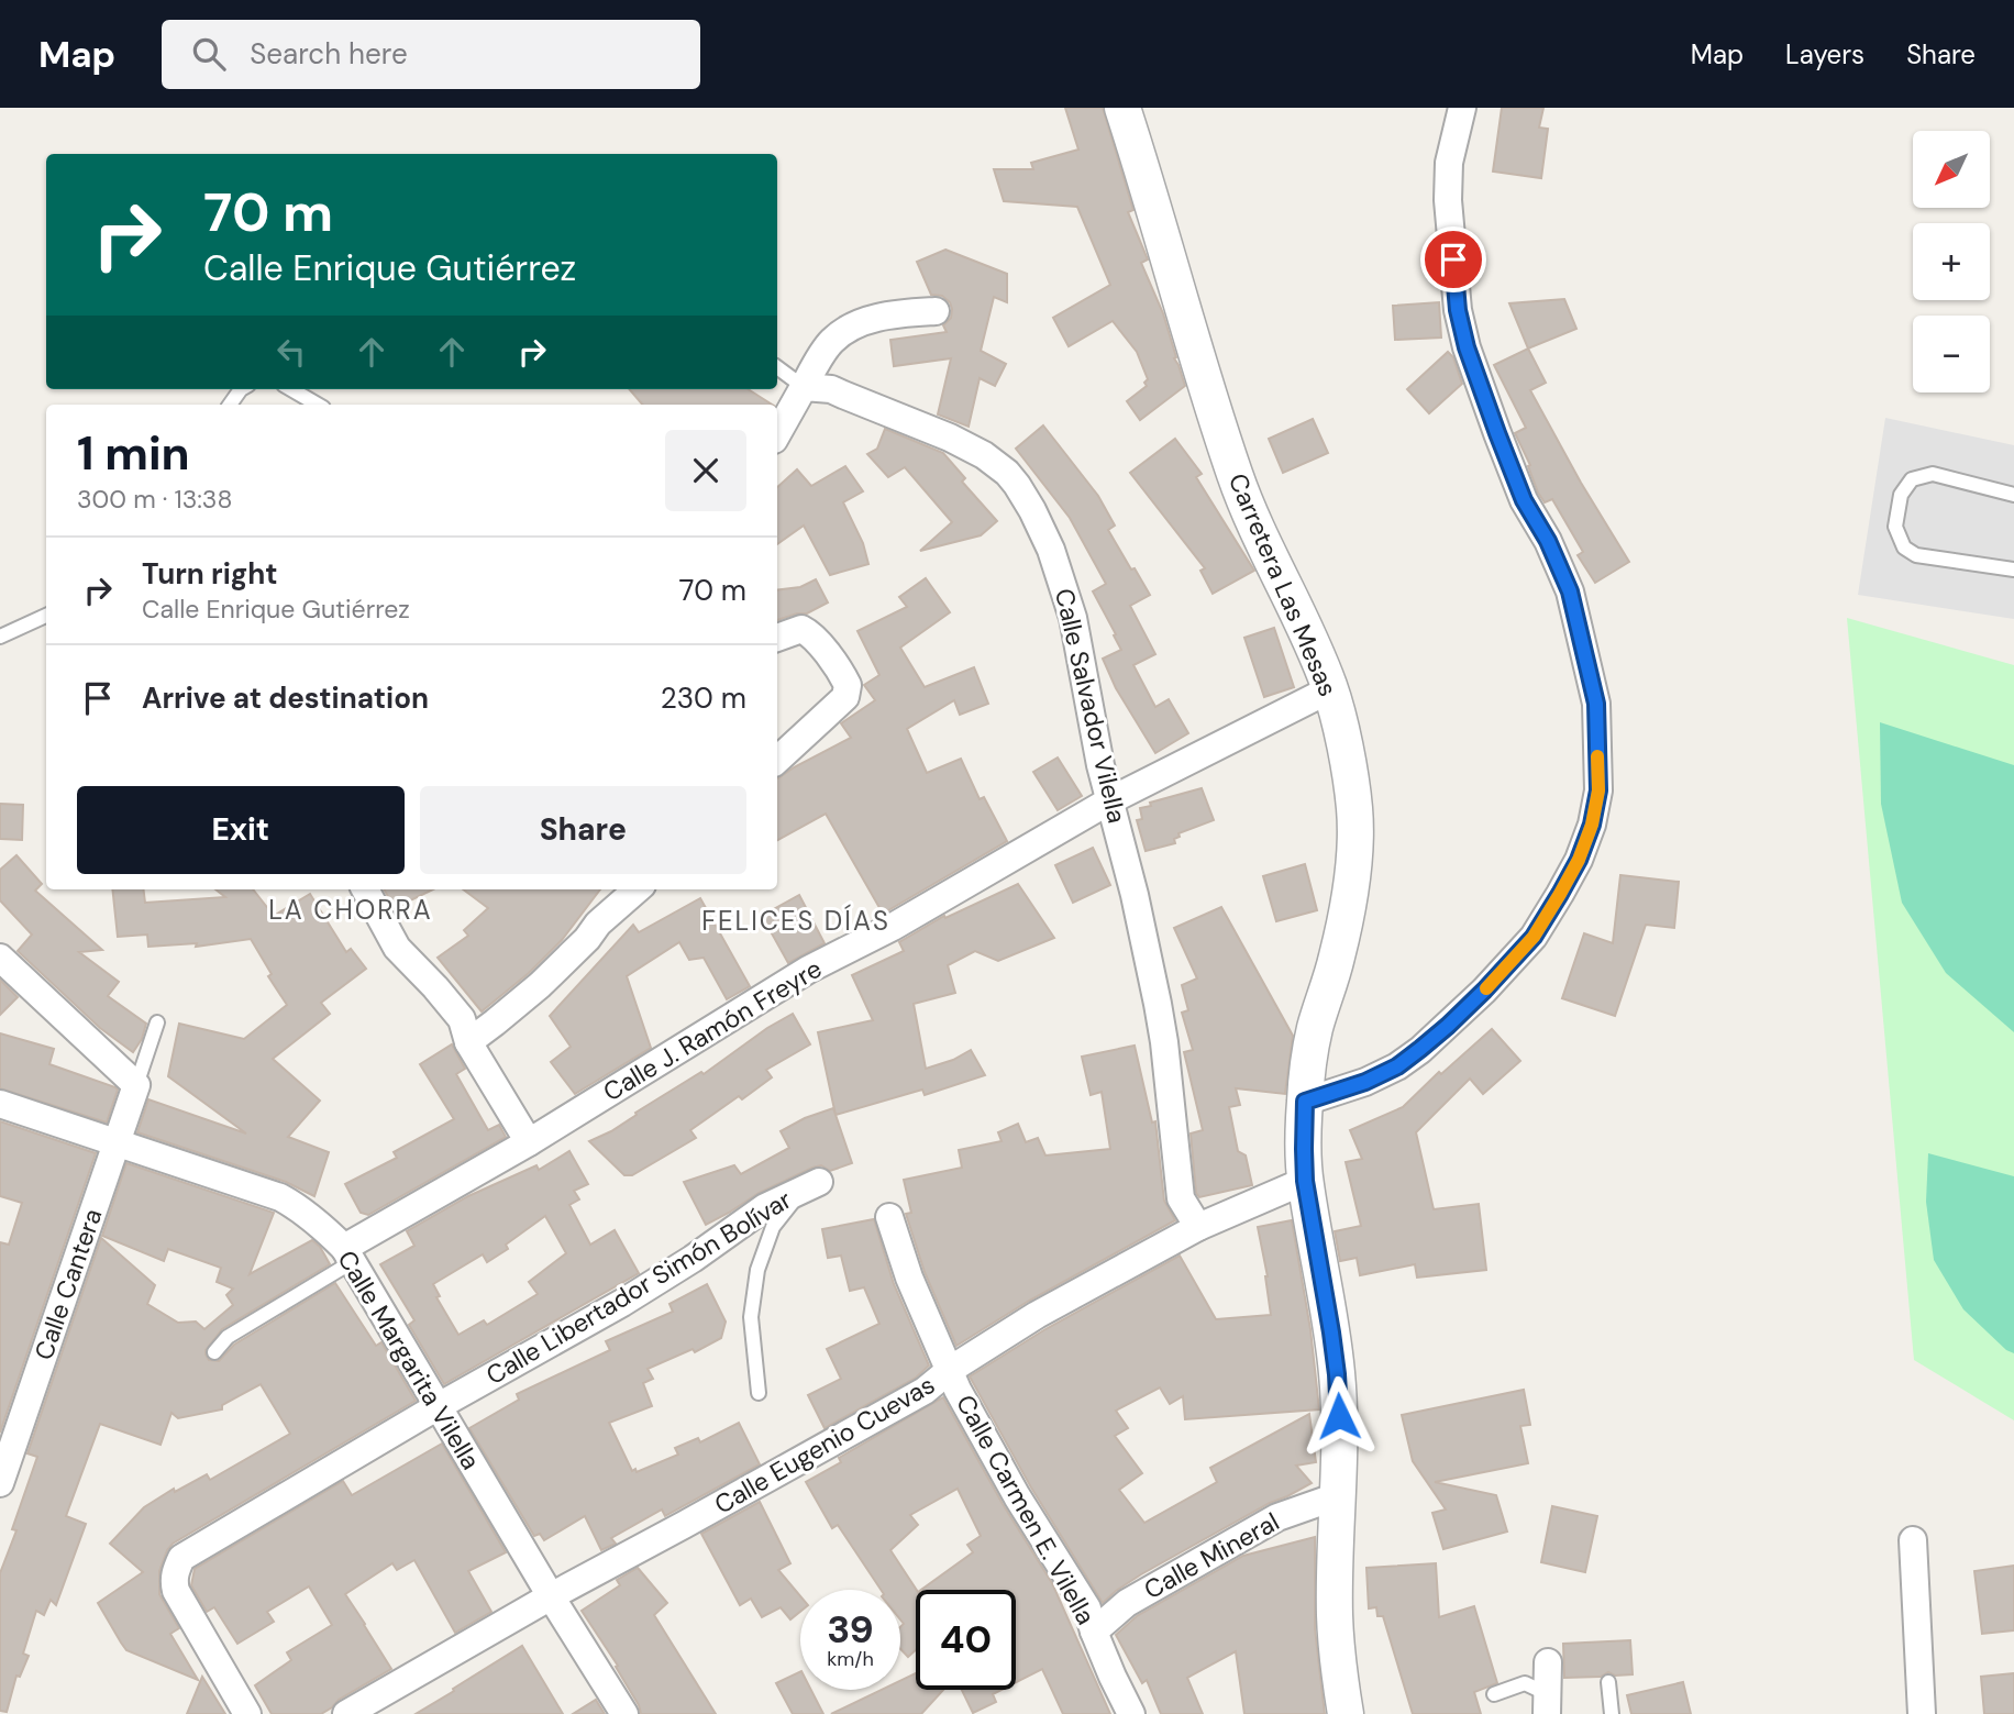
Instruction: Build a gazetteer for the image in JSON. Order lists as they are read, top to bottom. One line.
{"streets":{"street":["Carretera Las Mesas","Calle Salvador Vilella","Calle J. Ramón Freyre","Calle Cantera","Calle Libertador Simón Bolívar","Calle Margarita Vilella","Calle Eugenio Cuevas","Calle Carmen E. Vilella","Calle Mineral"]},"crossings":[["Carretera Las Mesas","Calle J. Ramón Freyre"],["Carretera Las Mesas","Calle Eugenio Cuevas"],["Carretera Las Mesas","Calle Mineral"],["Calle Salvador Vilella","Calle J. Ramón Freyre"],["Calle Salvador Vilella","Calle Eugenio Cuevas"],["Calle J. Ramón Freyre","Calle Margarita Vilella"],["Calle Cantera","Calle Margarita Vilella"],["Calle Libertador Simón Bolívar","Calle Margarita Vilella"],["Calle Margarita Vilella","Calle Eugenio Cuevas"],["Calle Eugenio Cuevas","Calle Carmen E. Vilella"],["Calle Carmen E. Vilella","Calle Mineral"]],"districts":["LA CHORRA","FELICES DÍAS"],"north":"bottom left","page":{"header":"Map","search":"Search here","nav":["Map","Layers","Share"],"map_buttons":["+","−"],"turn":["70 m","Calle Enrique Gutiérrez"],"heading":["1 min","300 m · 13:38"],"list":[{"name":"Turn right","note":"Calle Enrique Gutiérrez","value":"70 m"},{"name":"Arrive at destination","value":"230 m"}],"buttons":["Exit","Share"],"speed":"39 km/h","limit":"40"}}
